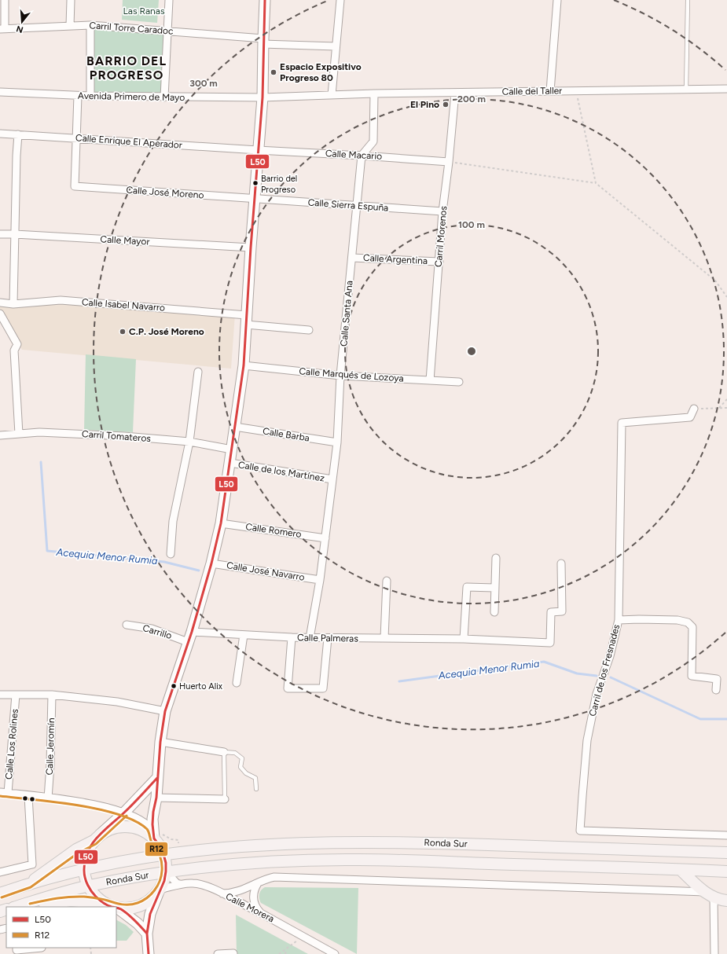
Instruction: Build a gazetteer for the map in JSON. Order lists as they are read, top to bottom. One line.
{"streets":{"main road":["Ronda Sur"],"street":["Carril Torre Caradoc","Calle del Taller","Avenida Primero de Mayo","Calle Enrique El Aperador","Calle Macario","Calle José Moreno","Calle Sierra Espuña","Carril Morenos","Calle Mayor","Calle Argentina","Calle Isabel Navarro","Calle Santa Ana","Calle Marqués de Lozoya","Calle Barba","Carril Tomateros","Calle de los Martínez","Calle Romero","Calle José Navarro","Carrillo","Calle Palmeras","Carril de los Fresnades","Calle Los Rolines","Calle Jeromín","Calle Morera"]},"crossings":[["Calle del Taller","Avenida Primero de Mayo"],["Calle del Taller","Carril Morenos"],["Calle Enrique El Aperador","Calle Macario"],["Calle Enrique El Aperador","Calle José Moreno"],["Calle Macario","Carril Morenos"],["Calle Macario","Calle Santa Ana"],["Calle José Moreno","Calle Sierra Espuña"],["Calle Sierra Espuña","Carril Morenos"],["Calle Sierra Espuña","Calle Santa Ana"],["Carril Morenos","Calle Argentina"],["Carril Morenos","Calle Marqués de Lozoya"],["Calle Argentina","Calle Santa Ana"],["Calle Santa Ana","Calle Marqués de Lozoya"],["Calle Santa Ana","Calle Barba"],["Calle Santa Ana","Calle de los Martínez"],["Calle Santa Ana","Calle Romero"],["Calle Santa Ana","Calle José Navarro"],["Calle Santa Ana","Calle Palmeras"],["Ronda Sur","Calle Morera"]],"districts":["BARRIO DEL PROGRESO"],"water":["Acequia Menor Rumia"],"parks":["Las Ranas"],"places":["Espacio Expositivo Progreso 80","El Pino","Barrio del Progreso","C.P. José Moreno","Huerto Alix"],"lines":["transit line L50","transit line R12"],"legend":["L50","R12"],"north":"bottom","rings":["300 m","200 m","100 m"]}
